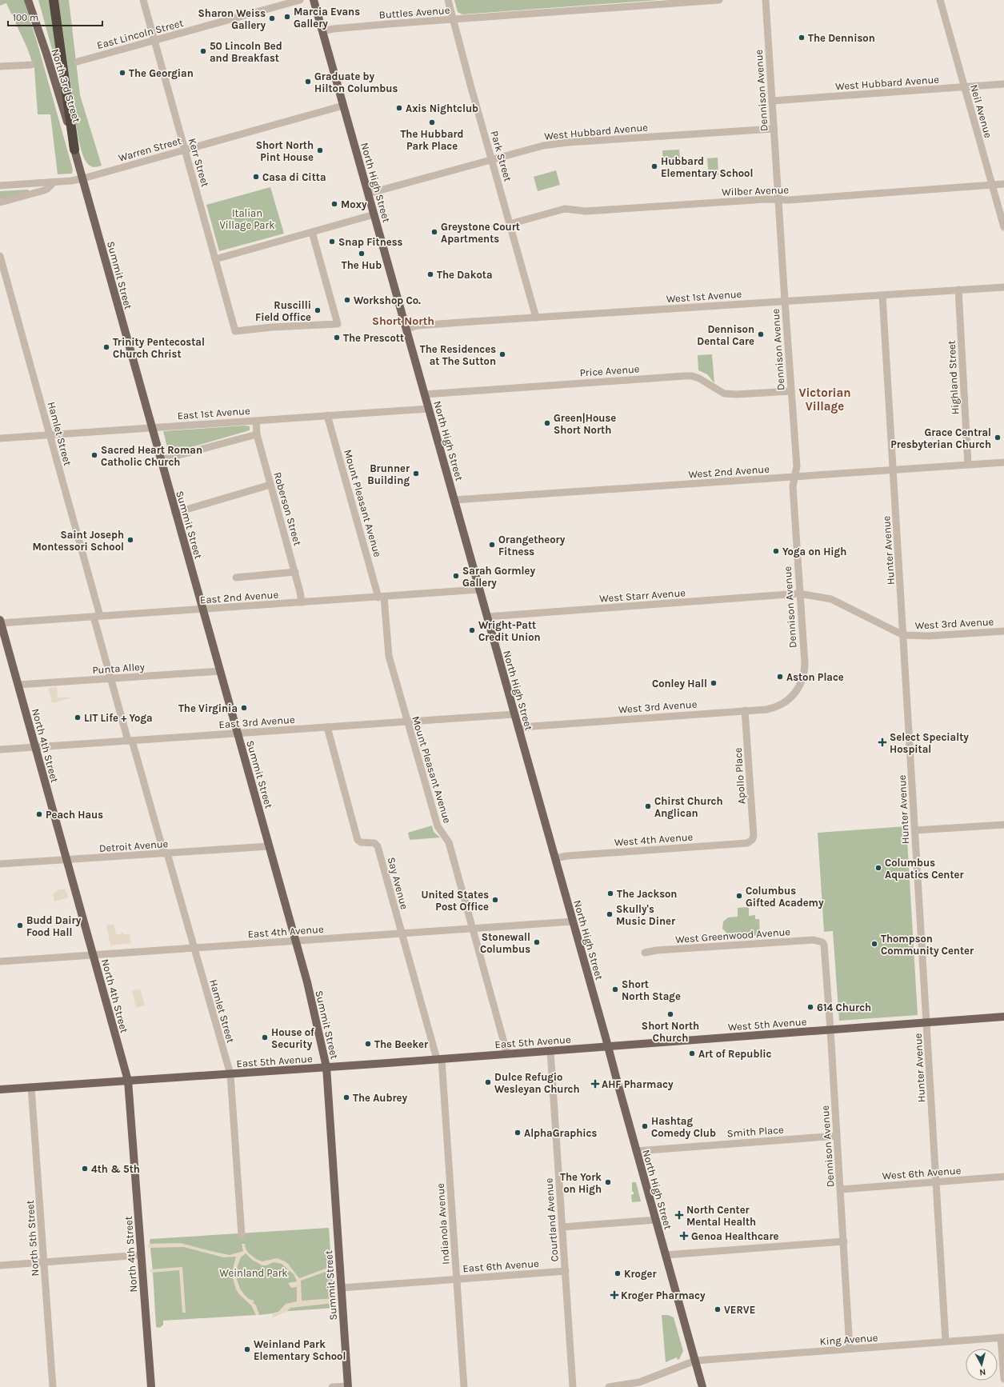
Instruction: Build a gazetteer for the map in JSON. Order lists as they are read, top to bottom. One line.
{"streets":{"main road":["North 3rd Street","North High Street","Summit Street","North 4th Street","West 5th Avenue","East 5th Avenue"],"street":["Buttles Avenue","East Lincoln Street","West Hubbard Avenue","Dennison Avenue","Neil Avenue","Warren Street","Park Street","Kerr Street","Wilber Avenue","West 1st Avenue","Price Avenue","Highland Street","East 1st Avenue","Hamlet Street","West 2nd Avenue","Mount Pleasant Avenue","Roberson Street","Hunter Avenue","West Starr Avenue","East 2nd Avenue","West 3rd Avenue","Punta Alley","East 3rd Avenue","Apollo Place","West 4th Avenue","Detroit Avenue","Say Avenue","East 4th Avenue","West Greenwood Avenue","Smith Place","West 6th Avenue","Courtland Avenue","Indianola Avenue","North 5th Street","East 6th Avenue","King Avenue"]},"crossings":[["Buttles Avenue","Park Street"],["Buttles Avenue","North High Street"],["East Lincoln Street","Kerr Street"],["West Hubbard Avenue","Dennison Avenue"],["West Hubbard Avenue","Neil Avenue"],["West Hubbard Avenue","Park Street"],["West Hubbard Avenue","North High Street"],["North 3rd Street","Warren Street"],["North 3rd Street","Summit Street"],["Dennison Avenue","Wilber Avenue"],["Dennison Avenue","West 1st Avenue"],["Dennison Avenue","Price Avenue"],["Dennison Avenue","West 2nd Avenue"],["Dennison Avenue","West Starr Avenue"],["Dennison Avenue","West 3rd Avenue"],["Dennison Avenue","West Greenwood Avenue"],["Dennison Avenue","West 5th Avenue"],["Dennison Avenue","Smith Place"],["Dennison Avenue","West 6th Avenue"],["Dennison Avenue","King Avenue"],["Neil Avenue","Wilber Avenue"],["Warren Street","Kerr Street"],["Warren Street","North High Street"],["Warren Street","Summit Street"],["Park Street","Wilber Avenue"],["Park Street","West 1st Avenue"],["North High Street","West 1st Avenue"],["North High Street","Price Avenue"],["North High Street","East 1st Avenue"],["North High Street","West 2nd Avenue"],["North High Street","West Starr Avenue"],["North High Street","East 2nd Avenue"],["North High Street","West 3rd Avenue"],["North High Street","East 3rd Avenue"],["North High Street","West 4th Avenue"],["North High Street","East 4th Avenue"],["North High Street","West 5th Avenue"],["North High Street","East 5th Avenue"],["North High Street","Smith Place"],["North High Street","King Avenue"],["Summit Street","East 1st Avenue"],["Summit Street","East 2nd Avenue"],["Summit Street","Punta Alley"],["Summit Street","East 3rd Avenue"],["Summit Street","Detroit Avenue"],["Summit Street","East 4th Avenue"],["Summit Street","East 5th Avenue"],["Summit Street","East 6th Avenue"],["West 1st Avenue","Highland Street"],["West 1st Avenue","Hunter Avenue"],["Highland Street","West 2nd Avenue"],["East 1st Avenue","Hamlet Street"],["East 1st Avenue","Mount Pleasant Avenue"],["East 1st Avenue","Roberson Street"],["Hamlet Street","East 2nd Avenue"],["Hamlet Street","Punta Alley"],["Hamlet Street","East 3rd Avenue"],["Hamlet Street","Detroit Avenue"],["Hamlet Street","East 4th Avenue"],["Hamlet Street","East 5th Avenue"],["West 2nd Avenue","Hunter Avenue"],["Mount Pleasant Avenue","East 2nd Avenue"],["Mount Pleasant Avenue","East 3rd Avenue"],["Mount Pleasant Avenue","East 4th Avenue"],["Mount Pleasant Avenue","East 5th Avenue"],["Roberson Street","East 2nd Avenue"],["Hunter Avenue","West 3rd Avenue"],["Hunter Avenue","West 5th Avenue"],["Hunter Avenue","West 6th Avenue"],["Hunter Avenue","King Avenue"],["West Starr Avenue","West 3rd Avenue"],["East 2nd Avenue","North 4th Street"],["West 3rd Avenue","Apollo Place"],["Punta Alley","North 4th Street"],["East 3rd Avenue","North 4th Street"],["East 3rd Avenue","Say Avenue"],["North 4th Street","Detroit Avenue"],["North 4th Street","East 4th Avenue"],["North 4th Street","East 5th Avenue"],["Apollo Place","West 4th Avenue"],["Say Avenue","East 4th Avenue"],["Say Avenue","East 5th Avenue"],["Say Avenue","Indianola Avenue"],["West 5th Avenue","East 5th Avenue"],["East 5th Avenue","Courtland Avenue"],["East 5th Avenue","Indianola Avenue"],["East 5th Avenue","North 5th Street"],["Courtland Avenue","East 6th Avenue"],["Indianola Avenue","East 6th Avenue"]],"districts":["Short North","Victorian Village"],"parks":["Italian Village Park","Weinland Park"],"places":{"other":["Marcia Evans Gallery","Sharon Weiss Gallery","The Dennison","50 Lincoln Bed and Breakfast","The Georgian","Graduate by Hilton Columbus","Axis Nightclub","The Hubbard Park Place","Short North Pint House","Hubbard Elementary School","Casa di Citta","Moxy","Greystone Court Apartments","Snap Fitness","The Hub","The Dakota","Workshop Co.","Ruscilli Field Office","Dennison Dental Care","The Prescott","Trinity Pentecostal Church Christ","The Residences at The Sutton","Green|House Short North","Grace Central Presbyterian Church","Sacred Heart Roman Catholic Church","Brunner Building","Saint Joseph Montessori School","Orangetheory Fitness","Yoga on High","Sarah Gormley Gallery","Wright-Patt Credit Union","Aston Place","Conley Hall","The Virginia","LIT Life + Yoga","Chirst Church Anglican","Peach Haus","Columbus Aquatics Center","The Jackson","Columbus Gifted Academy","United States Post Office","Skully's Music Diner","Budd Dairy Food Hall","Stonewall Columbus","Thompson Community Center","Short North Stage","614 Church","Short North Church","House of Security","The Beeker","Art of Republic","Dulce Refugio Wesleyan Church","The Aubrey","Hashtag Comedy Club","AlphaGraphics","4th & 5th","The York on High","Kroger","VERVE","Weinland Park Elementary School"],"health":["Select Specialty Hospital","AHF Pharmacy","North Center Mental Health","Genoa Healthcare","Kroger Pharmacy"]},"scale_bar":"100 m","north":"bottom"}
